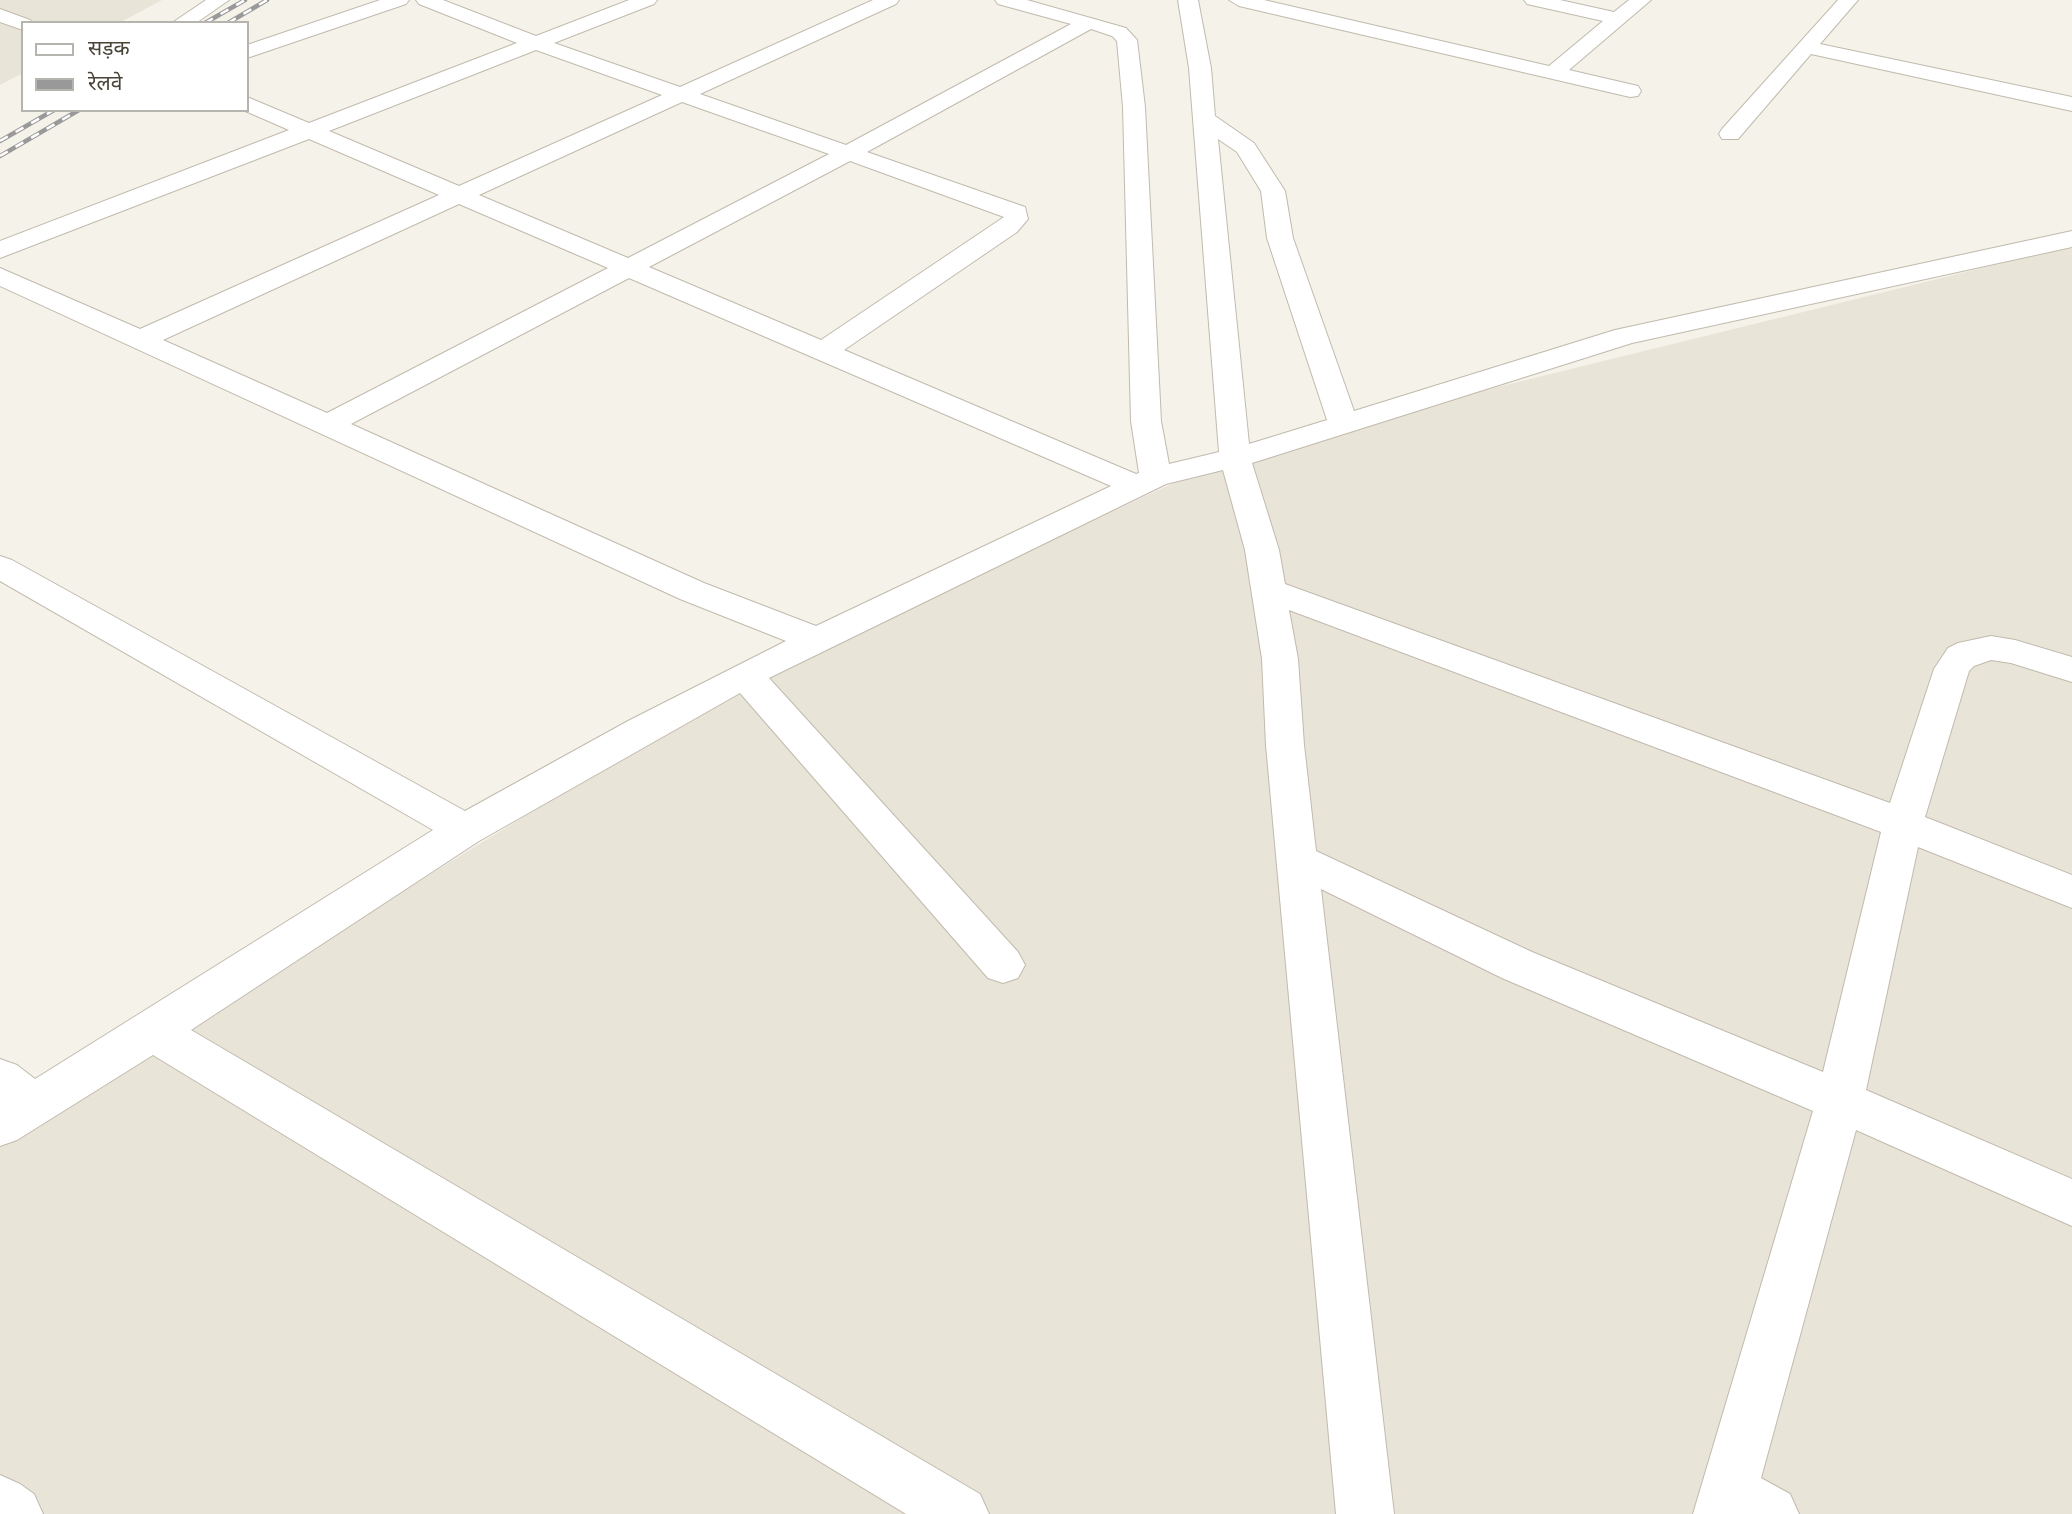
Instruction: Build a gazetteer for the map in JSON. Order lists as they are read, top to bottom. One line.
{"legend":["सड़क","रेलवे"]}
